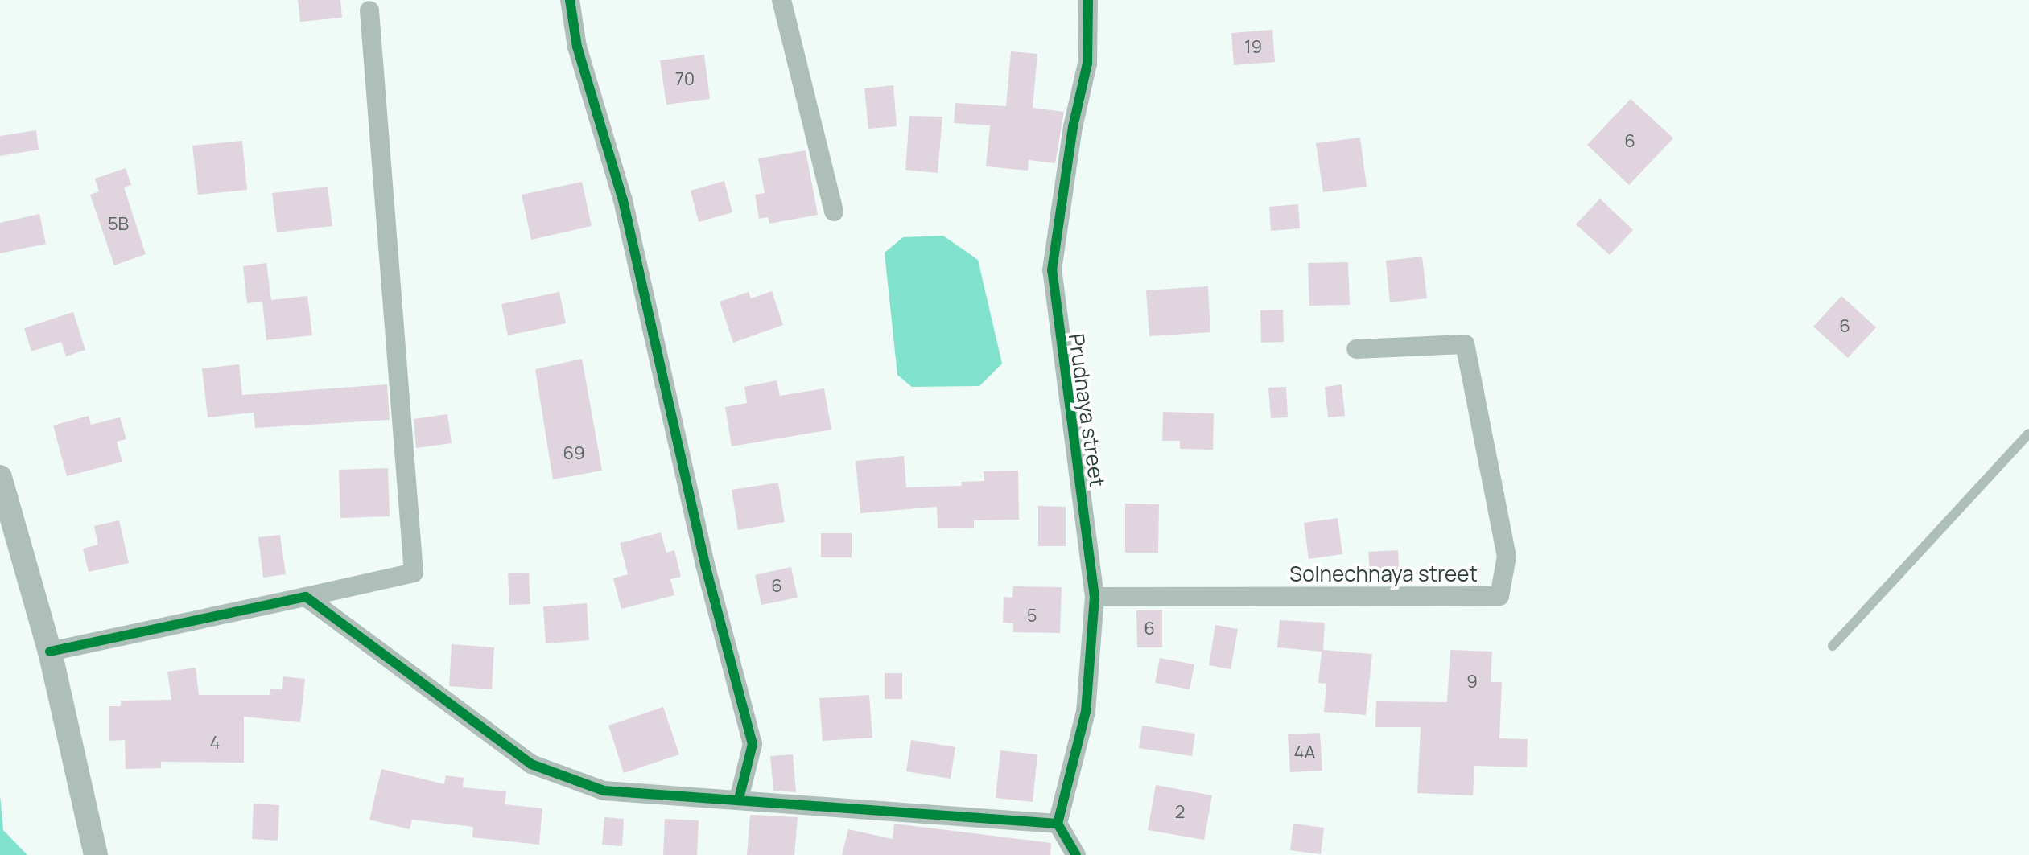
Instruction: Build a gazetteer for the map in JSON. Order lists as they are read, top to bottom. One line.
{"streets":{"street":["Prudnaya street","Solnechnaya street"]},"crossings":[["Prudnaya street","Solnechnaya street"]],"house_numbers":["19","70","6","5В","6","69","6","5","6","9","4","4А","2"]}
